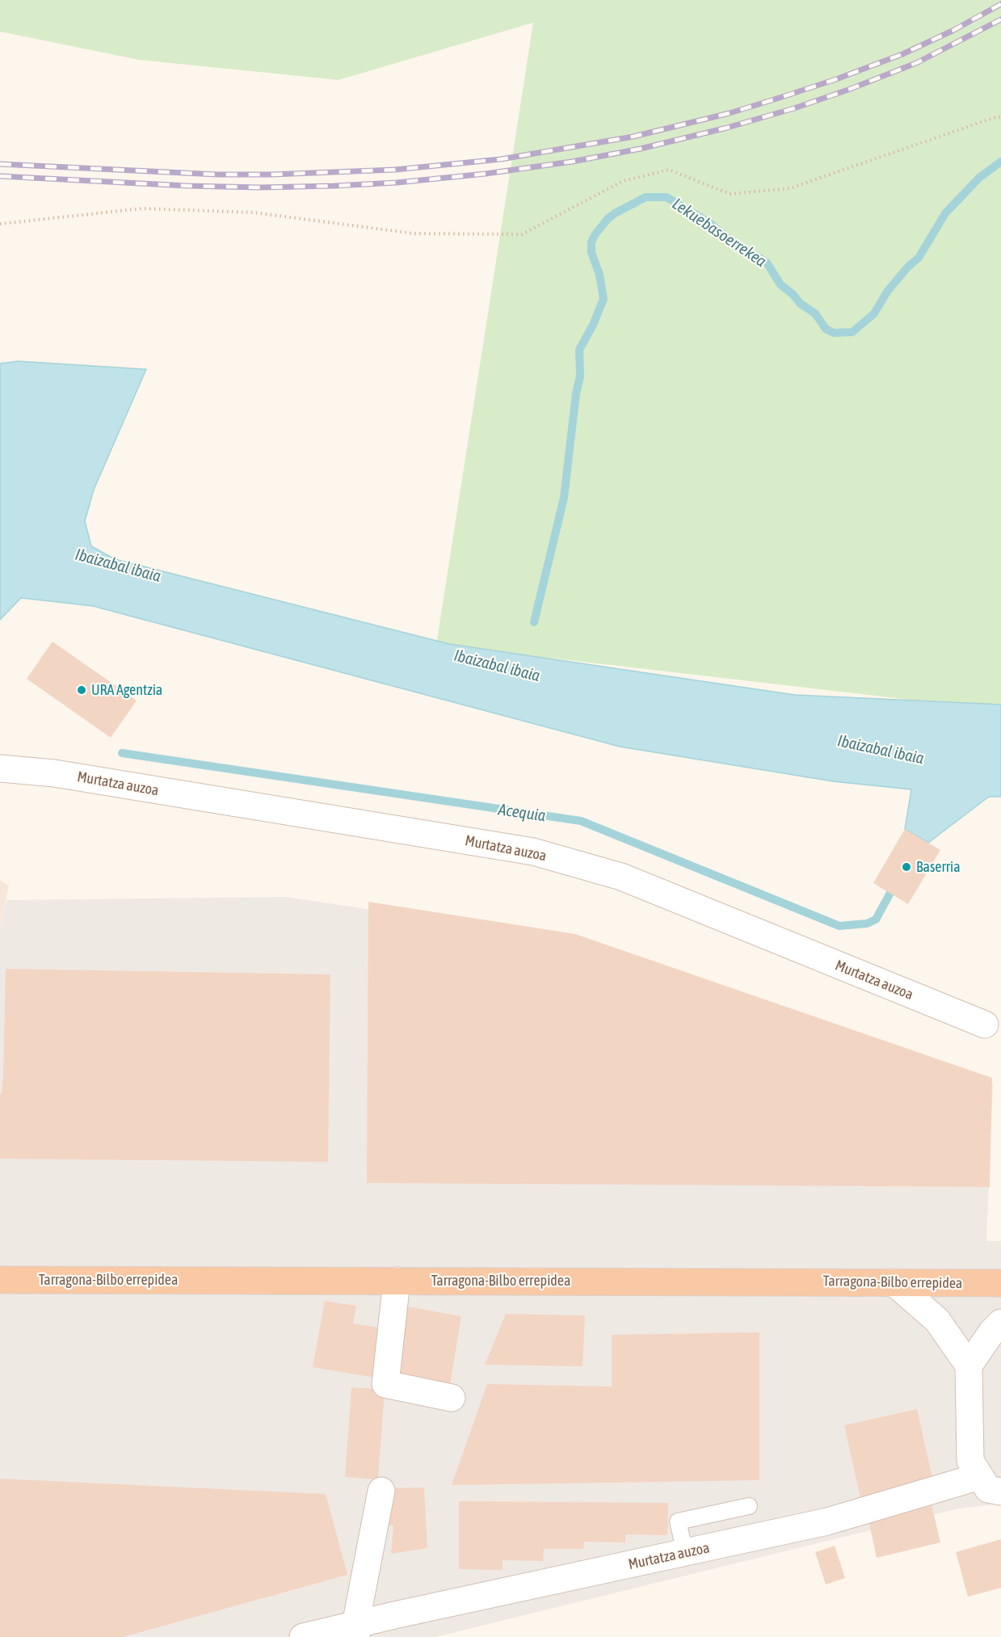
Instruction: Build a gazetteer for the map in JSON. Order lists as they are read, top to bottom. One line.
{"streets":{"highway":["Tarragona-Bilbo errepidea"],"street":["Murtatza auzoa"]},"water":["Lekuebasoerrekea","Ibaizabal ibaia","Acequia"],"places":["URA Agentzia","Baserria"]}
